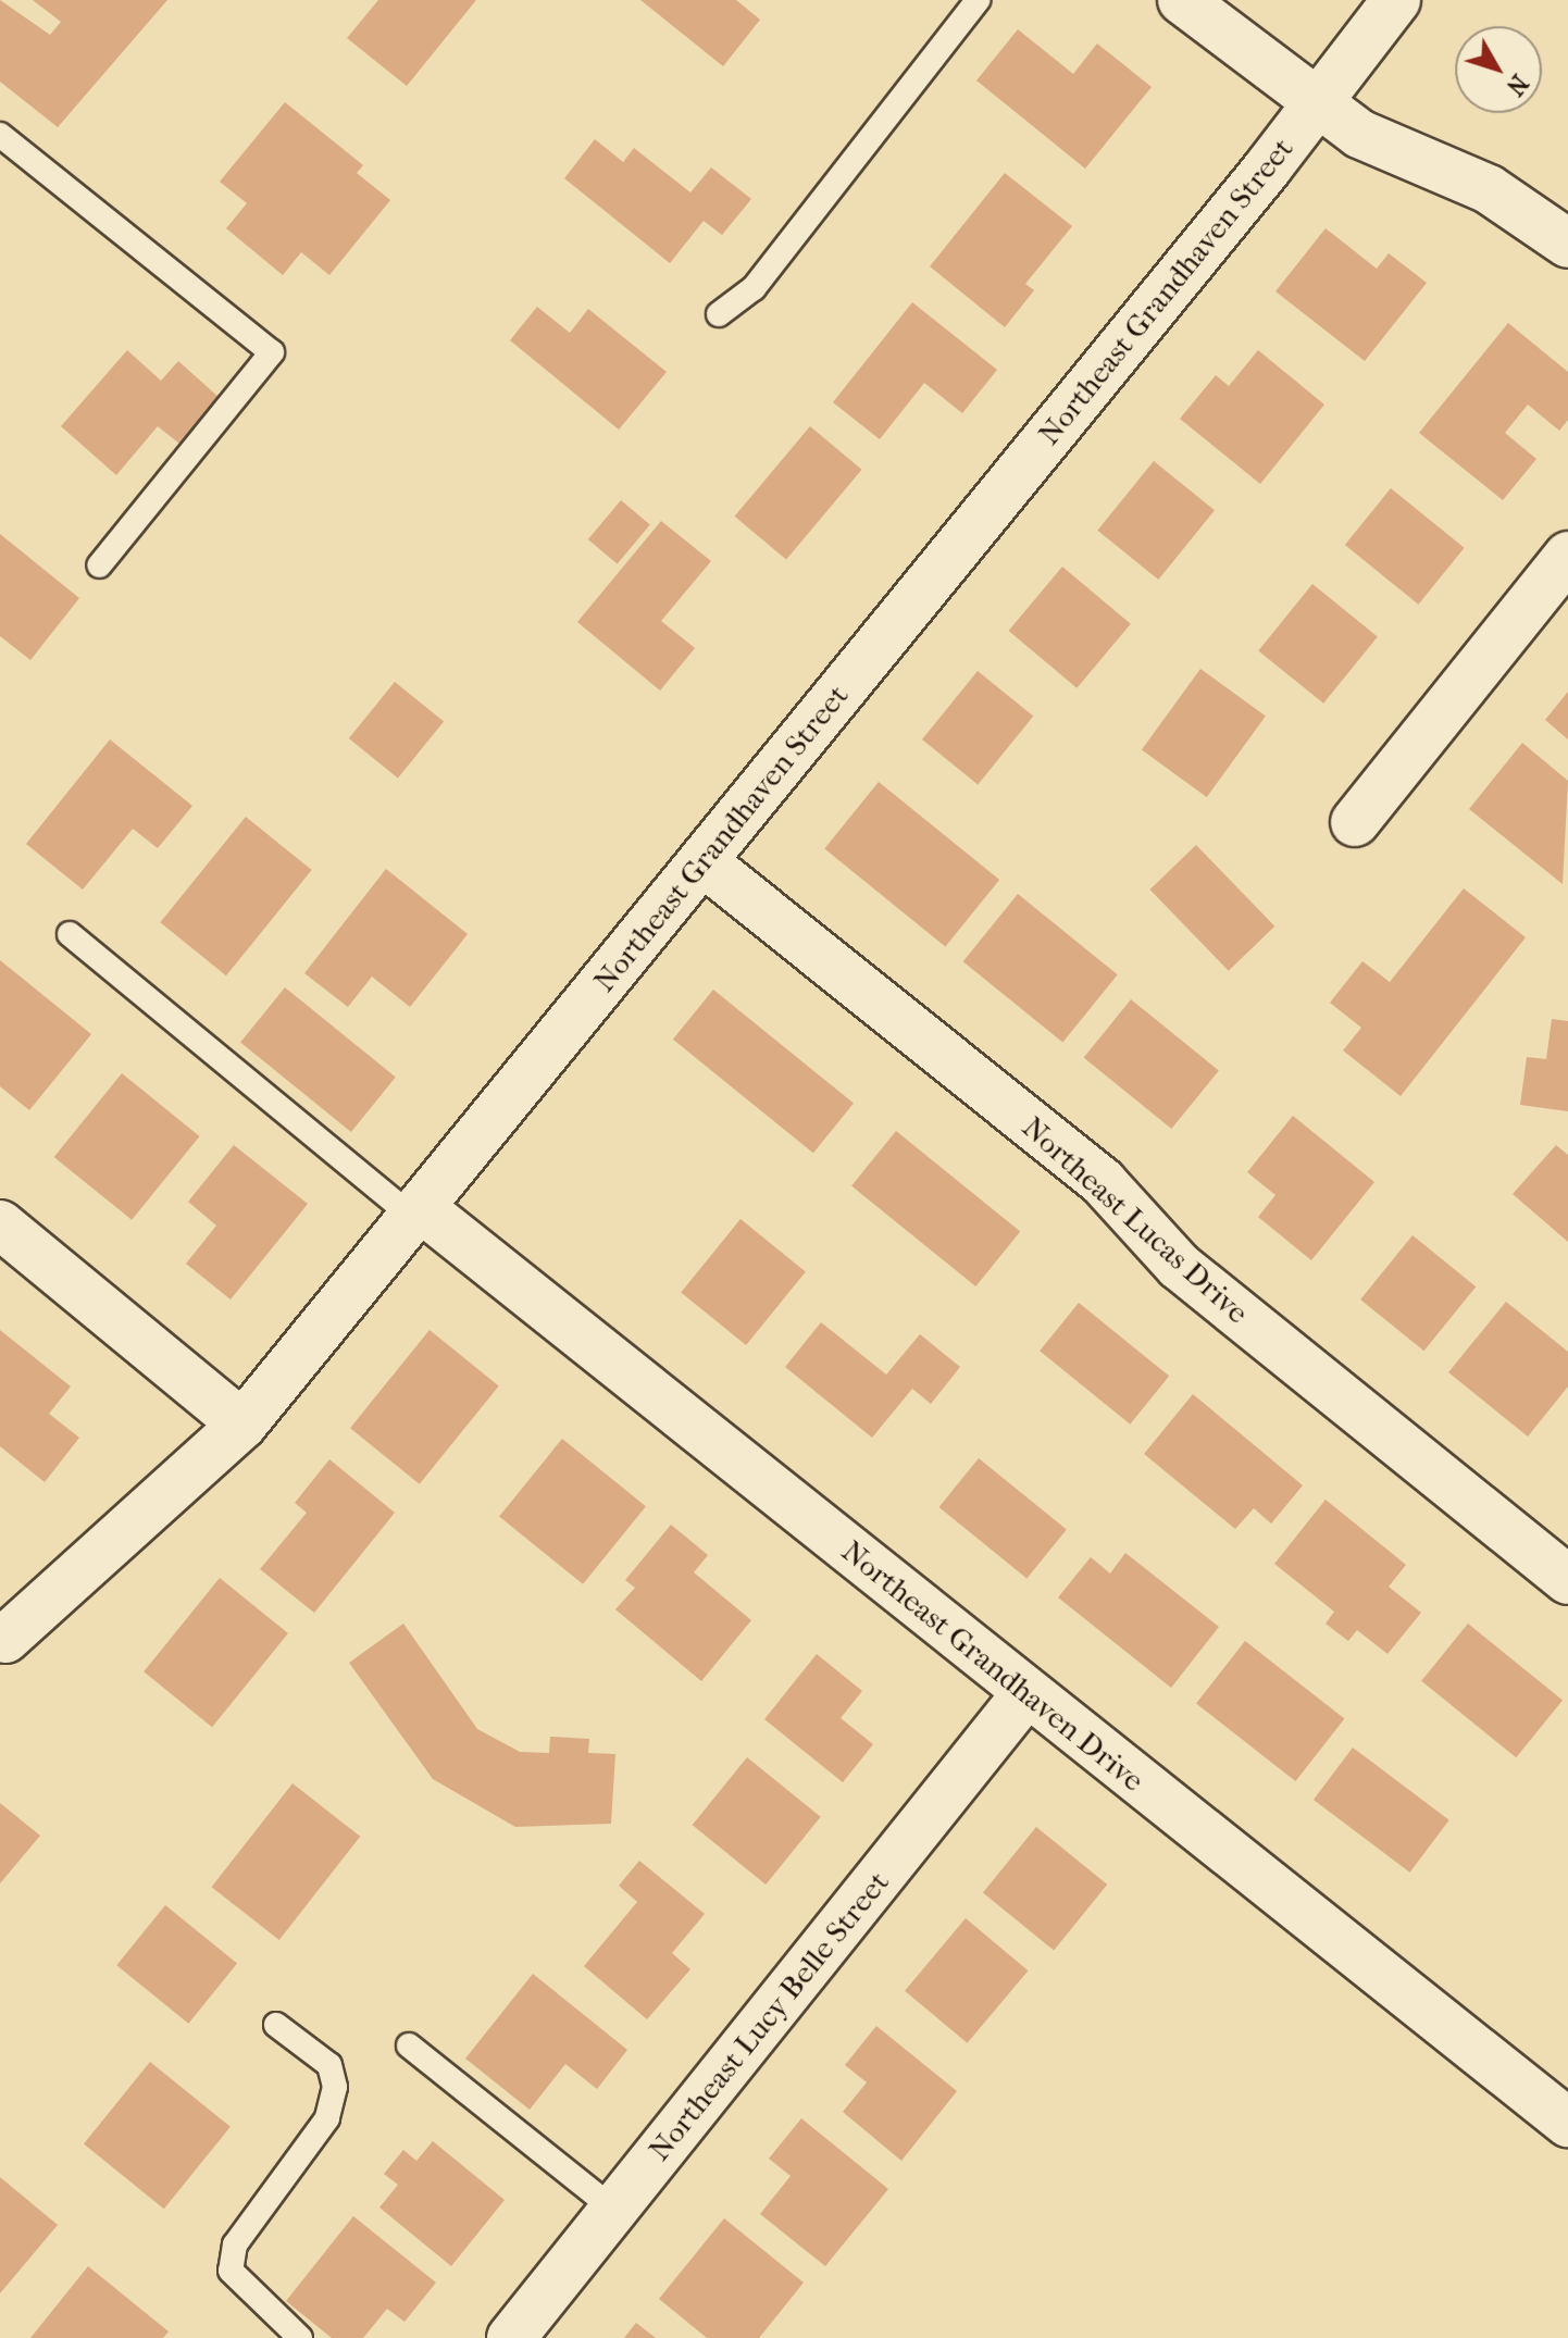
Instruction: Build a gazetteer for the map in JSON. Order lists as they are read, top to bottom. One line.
{"streets":{"street":["Northeast Grandhaven Street","Northeast Lucas Drive","Northeast Grandhaven Drive","Northeast Lucy Belle Street"]},"crossings":[["Northeast Grandhaven Street","Northeast Lucas Drive"],["Northeast Grandhaven Street","Northeast Grandhaven Drive"],["Northeast Grandhaven Drive","Northeast Lucy Belle Street"]],"north":"bottom right"}
